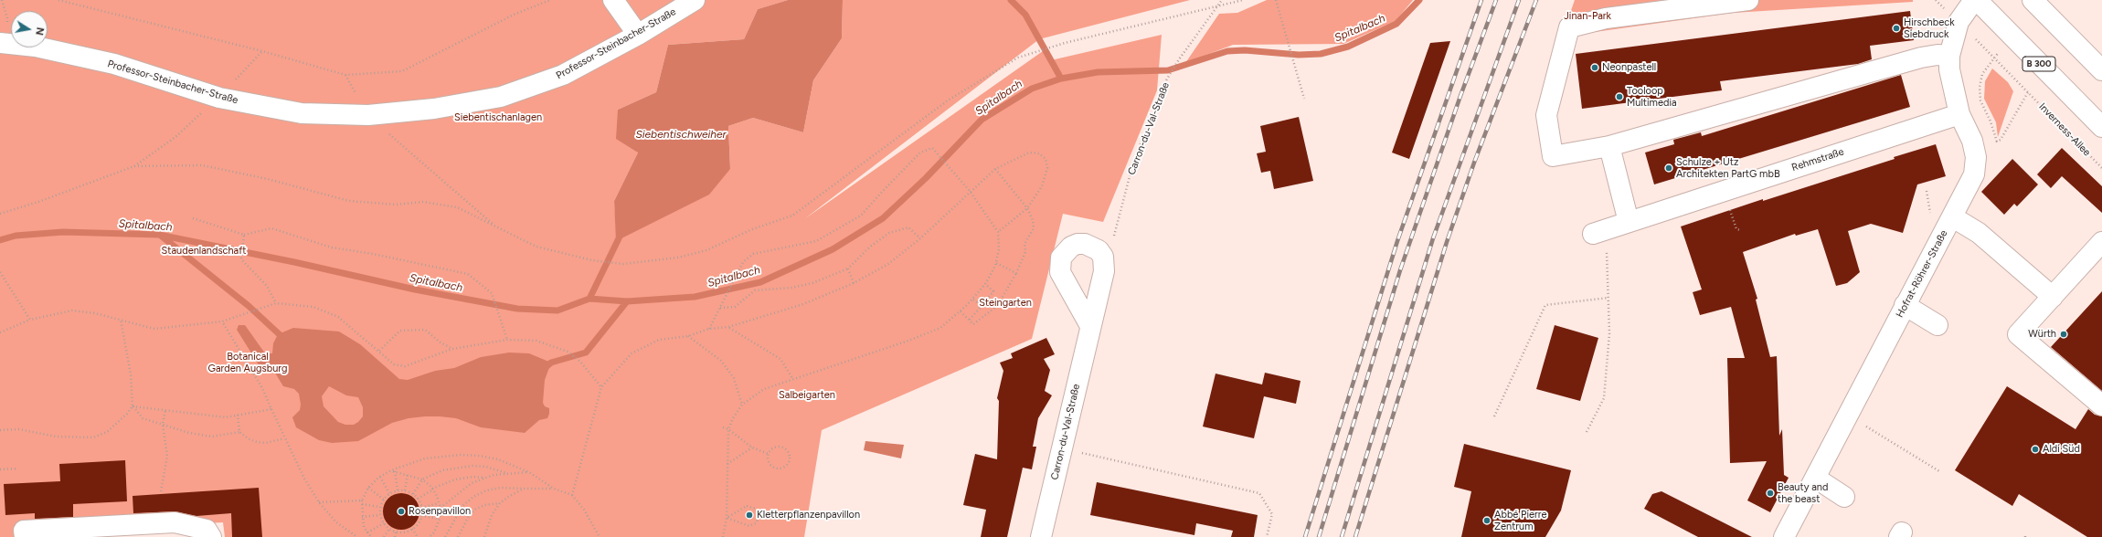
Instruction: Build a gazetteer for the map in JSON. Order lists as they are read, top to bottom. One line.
{"streets":{"street":["Professor-Steinbacher-Straße","B 300","Carron-du-Val-Straße","Rehmstraße","Hofrat-Röhrer-Straße"],"path":["Inverness-Allee"]},"crossings":[["B 300","Hofrat-Röhrer-Straße"],["Inverness-Allee","Hofrat-Röhrer-Straße"],["Rehmstraße","Hofrat-Röhrer-Straße"]],"water":["Spitalbach","Siebentischweiher"],"parks":["Jinan-Park","Siebentischanlagen","Staudenlandschaft","Steingarten","Botanical Garden Augsburg","Salbeigarten"],"places":["Hirschbeck Siebdruck","Neonpastell","Tooloop Multimedia","Schulze + Utz Architekten PartG mbB","Würth","Aldi Süd","Beauty and the beast","Rosenpavillon","Kletterpflanzenpavillon","Abbé Pierre Zentrum"],"north":"right"}
